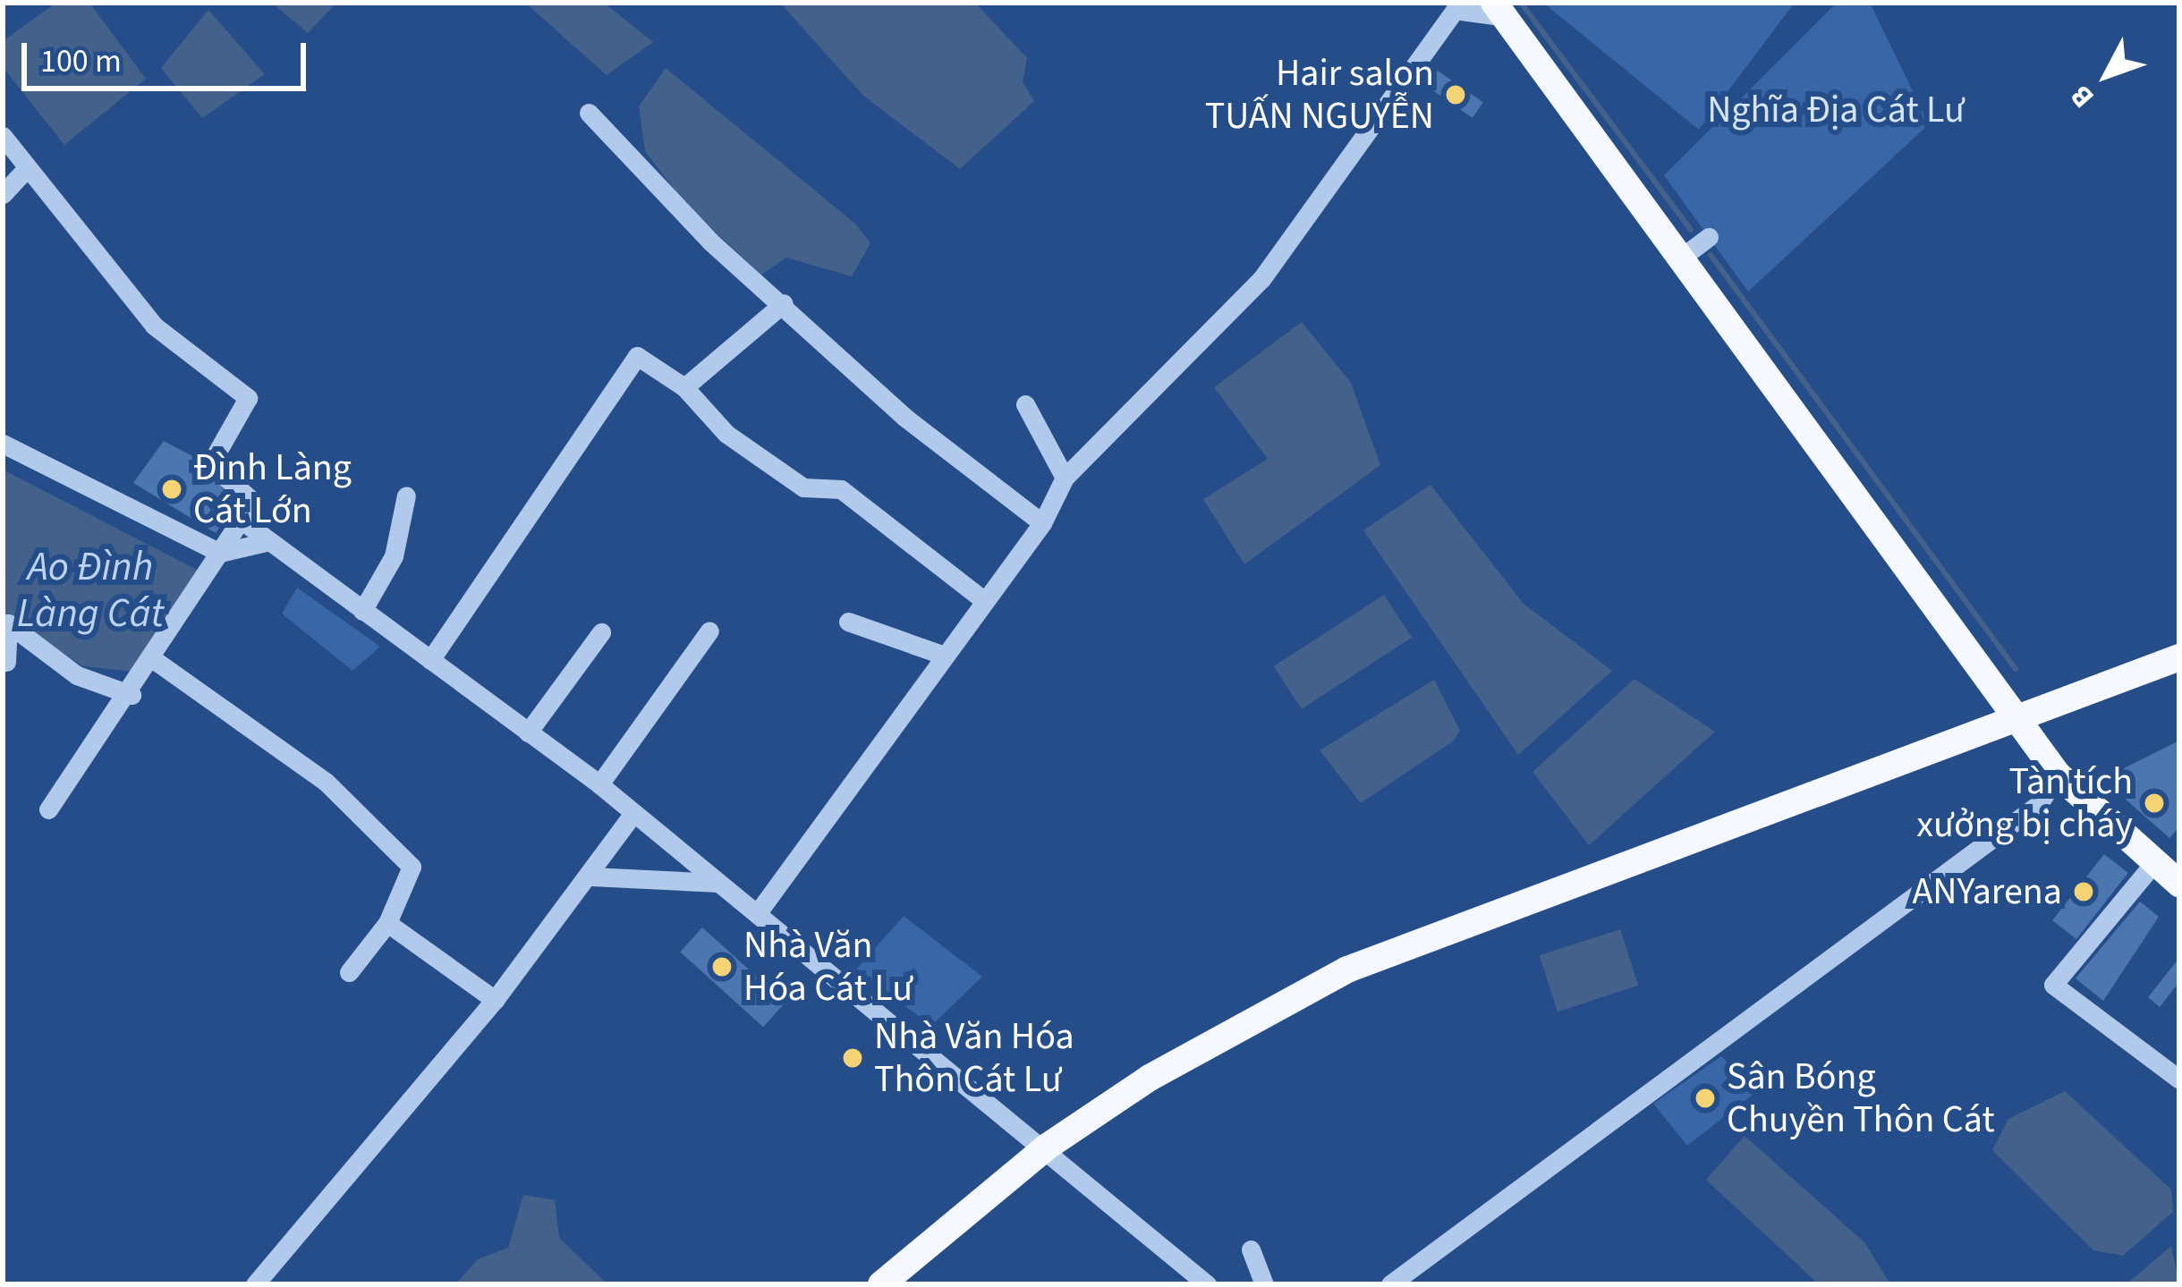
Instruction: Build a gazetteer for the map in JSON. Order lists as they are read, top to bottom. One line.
{"water":["Ao Đình Làng Cát"],"parks":["Nghĩa Địa Cát Lư"],"places":["Hair salon TUẤN NGUYỄN","Đình Làng Cát Lớn","Tàn tích xưởng bị cháy","ANYarena","Nhà Văn Hóa Cát Lư","Nhà Văn Hóa Thôn Cát Lư","Sân Bóng Chuyền Thôn Cát"],"scale_bar":"100 m","north":"bottom left"}
